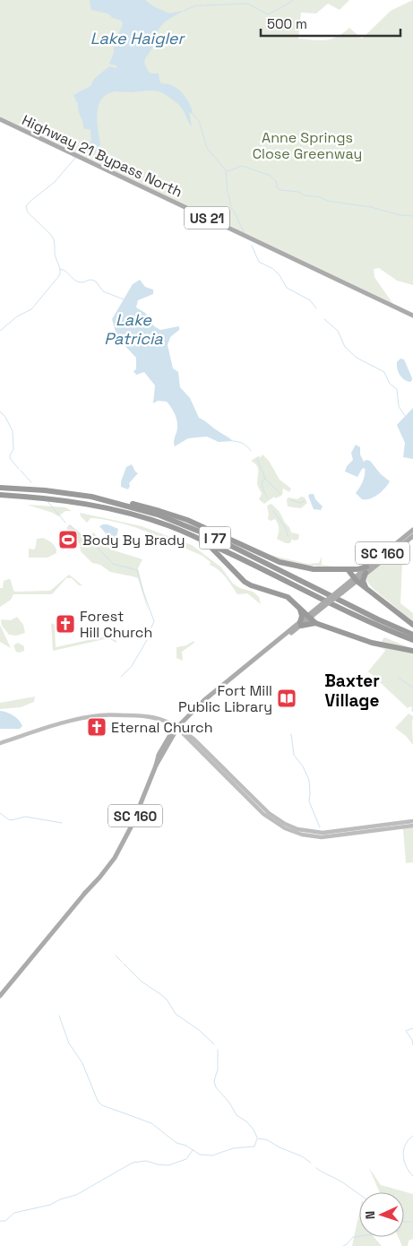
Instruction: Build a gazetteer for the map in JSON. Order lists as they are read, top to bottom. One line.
{"streets":{"highway":["I 77"],"main road":["Highway 21 Bypass North","US 21","SC 160"]},"districts":["Baxter Village"],"water":["Lake Haigler","Lake Patricia"],"parks":["Anne Springs Close Greenway"],"places":{"sports":["Body By Brady"],"church":["Forest Hill Church","Eternal Church"],"library":["Fort Mill Public Library"]},"scale_bar":"500 m","north":"left"}
